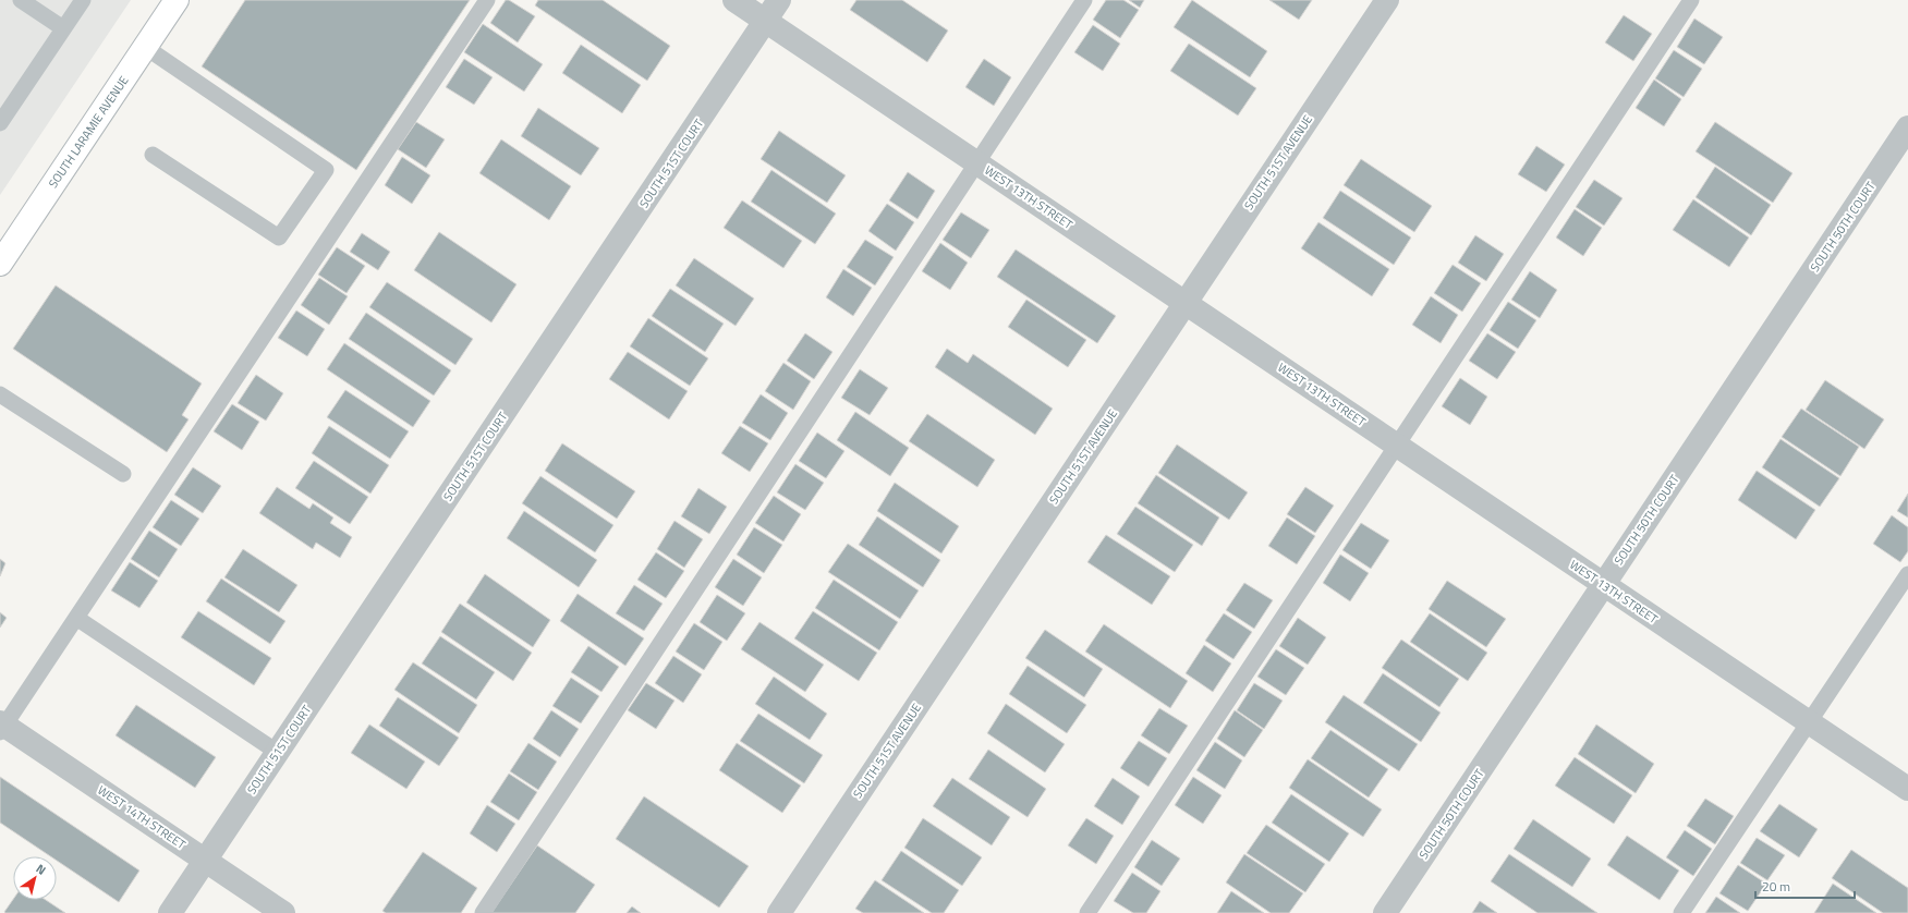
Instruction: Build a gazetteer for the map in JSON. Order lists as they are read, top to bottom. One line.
{"streets":{"main road":["SOUTH LARAMIE AVENUE"],"street":["SOUTH 51ST AVENUE","SOUTH 51ST COURT","WEST 13TH STREET","SOUTH 50TH COURT","WEST 14TH STREET"]},"crossings":[["SOUTH 51ST AVENUE","WEST 13TH STREET"],["SOUTH 51ST COURT","WEST 13TH STREET"],["SOUTH 51ST COURT","WEST 14TH STREET"],["WEST 13TH STREET","SOUTH 50TH COURT"]],"scale_bar":"20 m","north":"top right"}
